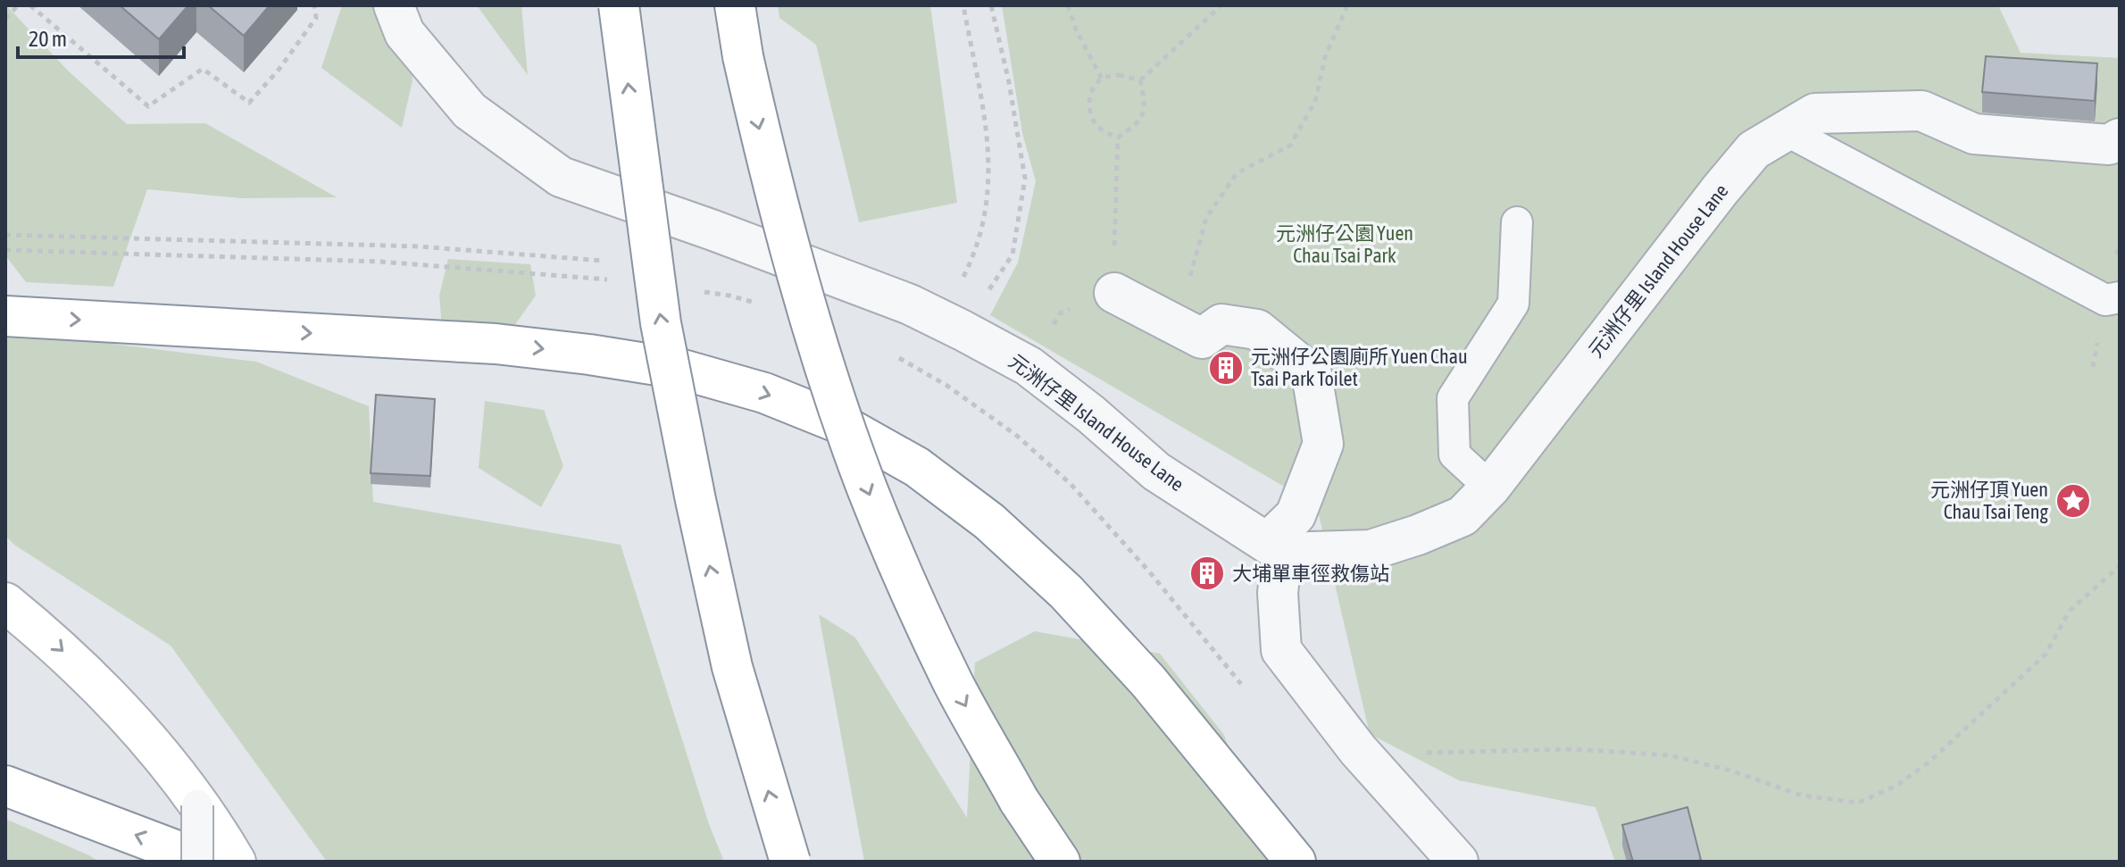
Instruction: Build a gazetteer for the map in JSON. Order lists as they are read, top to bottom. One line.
{"streets":{"street":["元洲仔里 Island House Lane"]},"parks":["元洲仔公園 Yuen Chau Tsai Park"],"places":{"building":["元洲仔公園廁所 Yuen Chau Tsai Park Toilet","大埔單車徑救傷站"],"place":["元洲仔頂 Yuen Chau Tsai Teng"]},"scale_bar":"20 m"}
